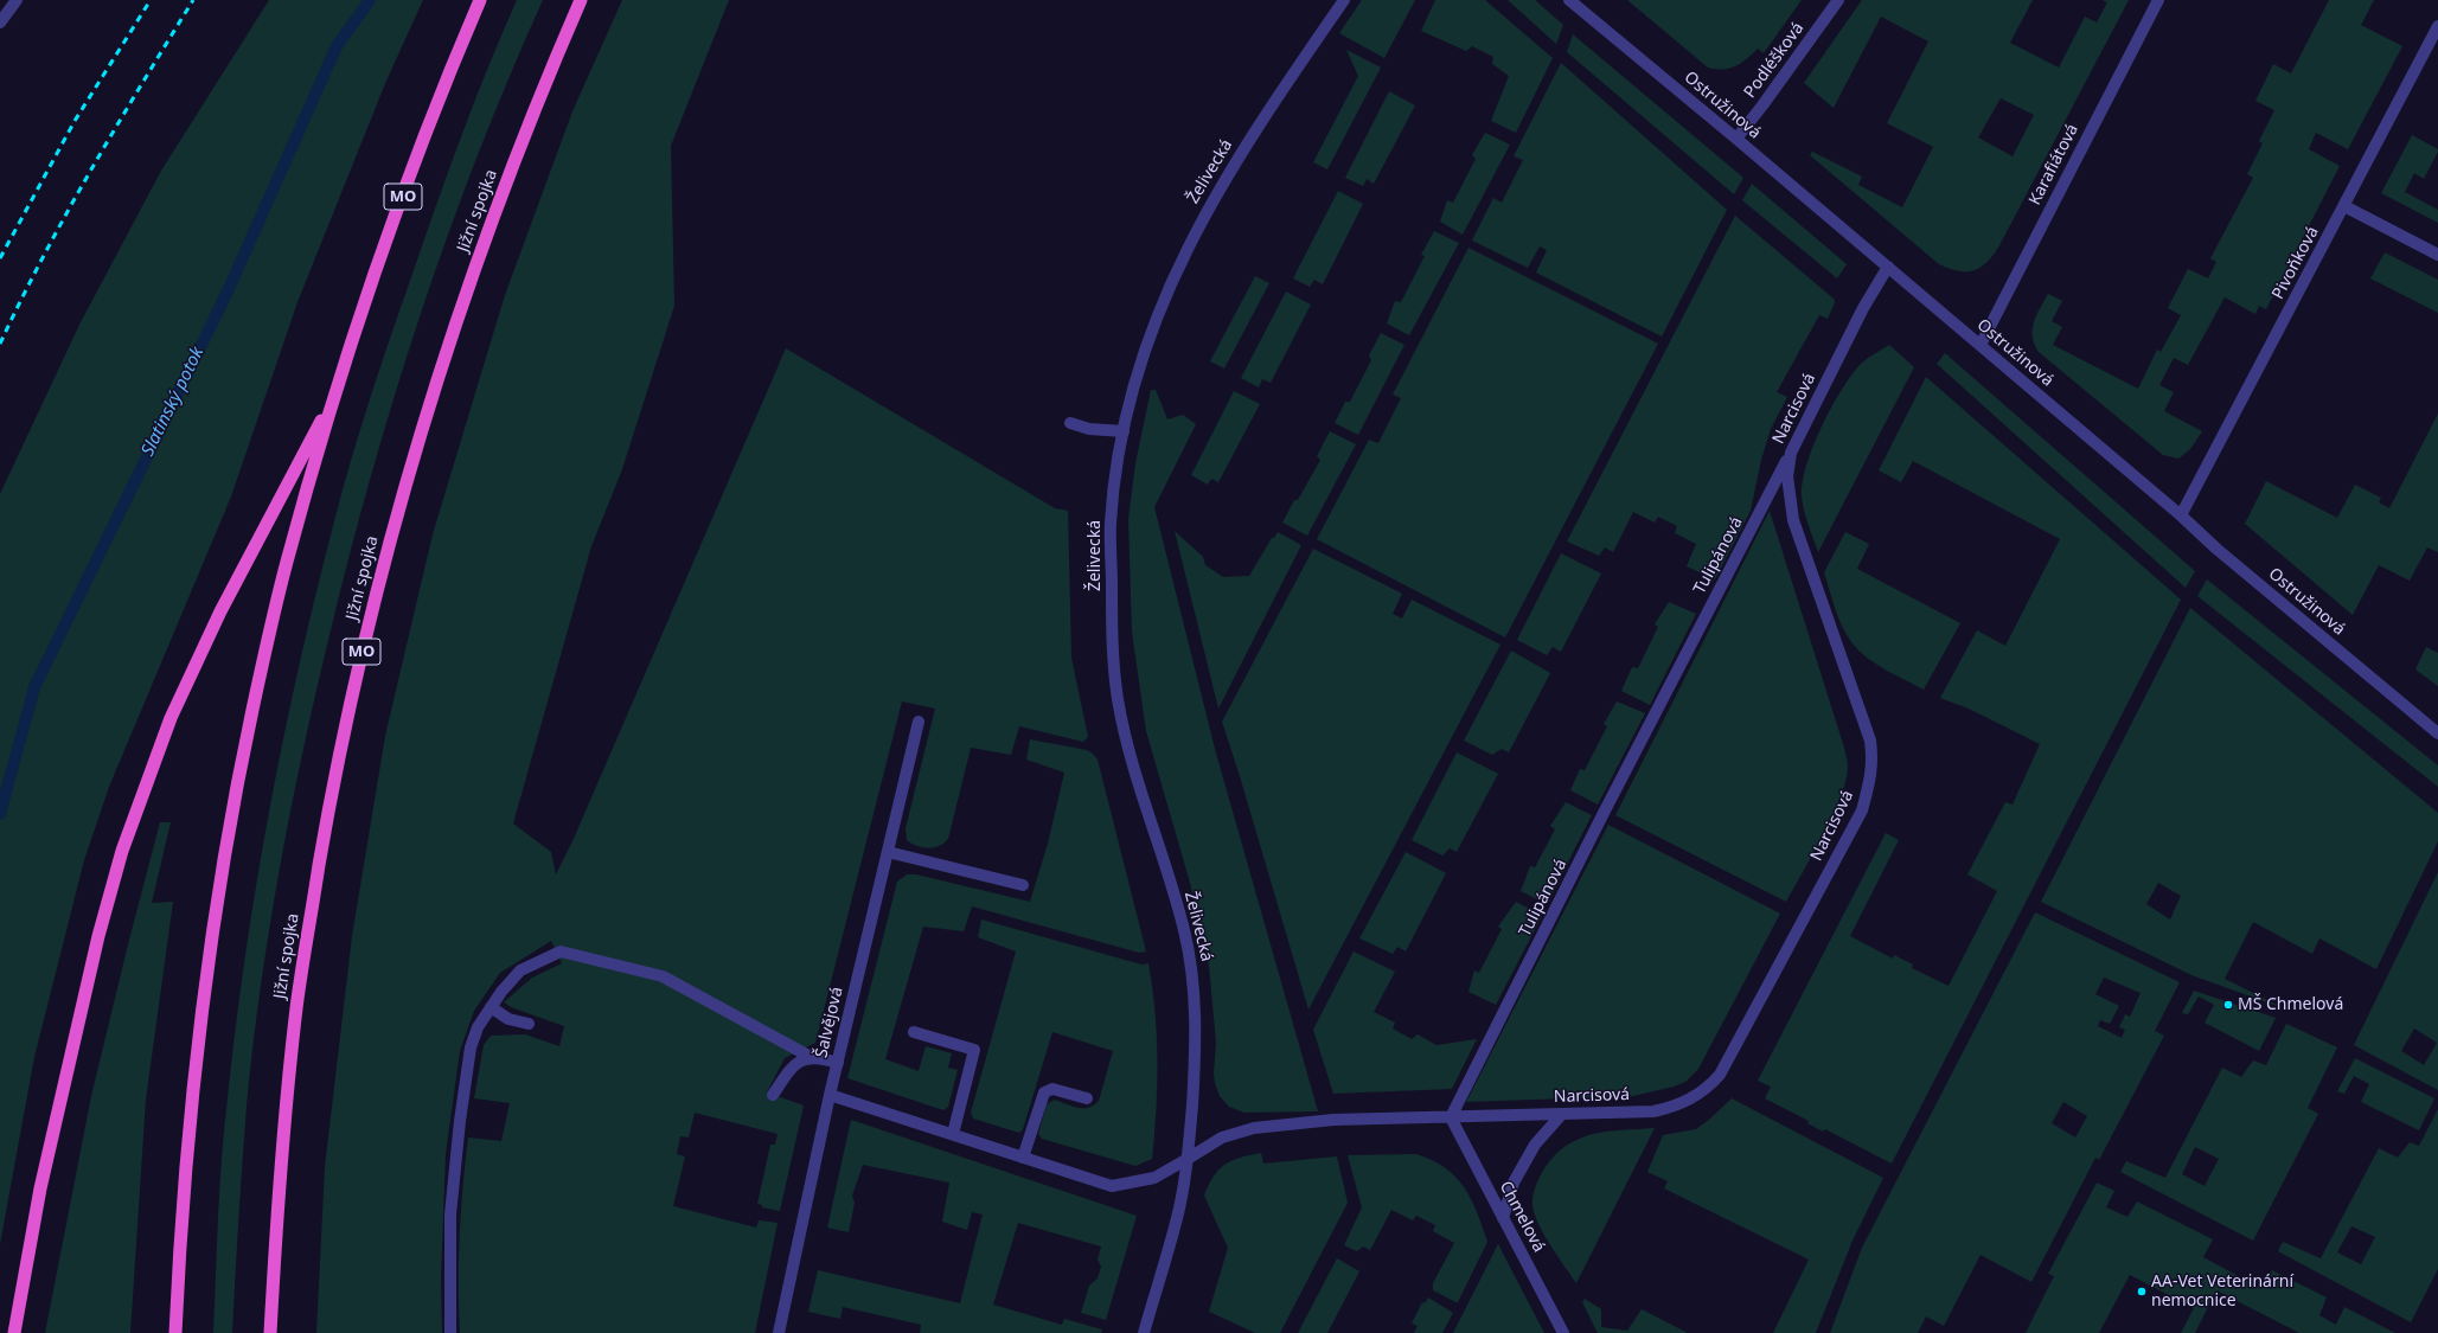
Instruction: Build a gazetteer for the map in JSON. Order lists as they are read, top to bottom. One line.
{"streets":{"highway":["MO","Jižní spojka"],"street":["Podléšková","Ostružinová","Karafiátová","Želivecká","Pivoňková","Narcisová","Tulipánová","Šalvějová","Chmelová"]},"crossings":[["Podléšková","Ostružinová"],["Ostružinová","Karafiátová"],["Ostružinová","Pivoňková"],["Ostružinová","Narcisová"],["Narcisová","Tulipánová"],["Narcisová","Chmelová"],["Tulipánová","Chmelová"]],"water":["Slatinský potok"],"places":["MŠ Chmelová","AA-Vet Veterinární nemocnice"]}
